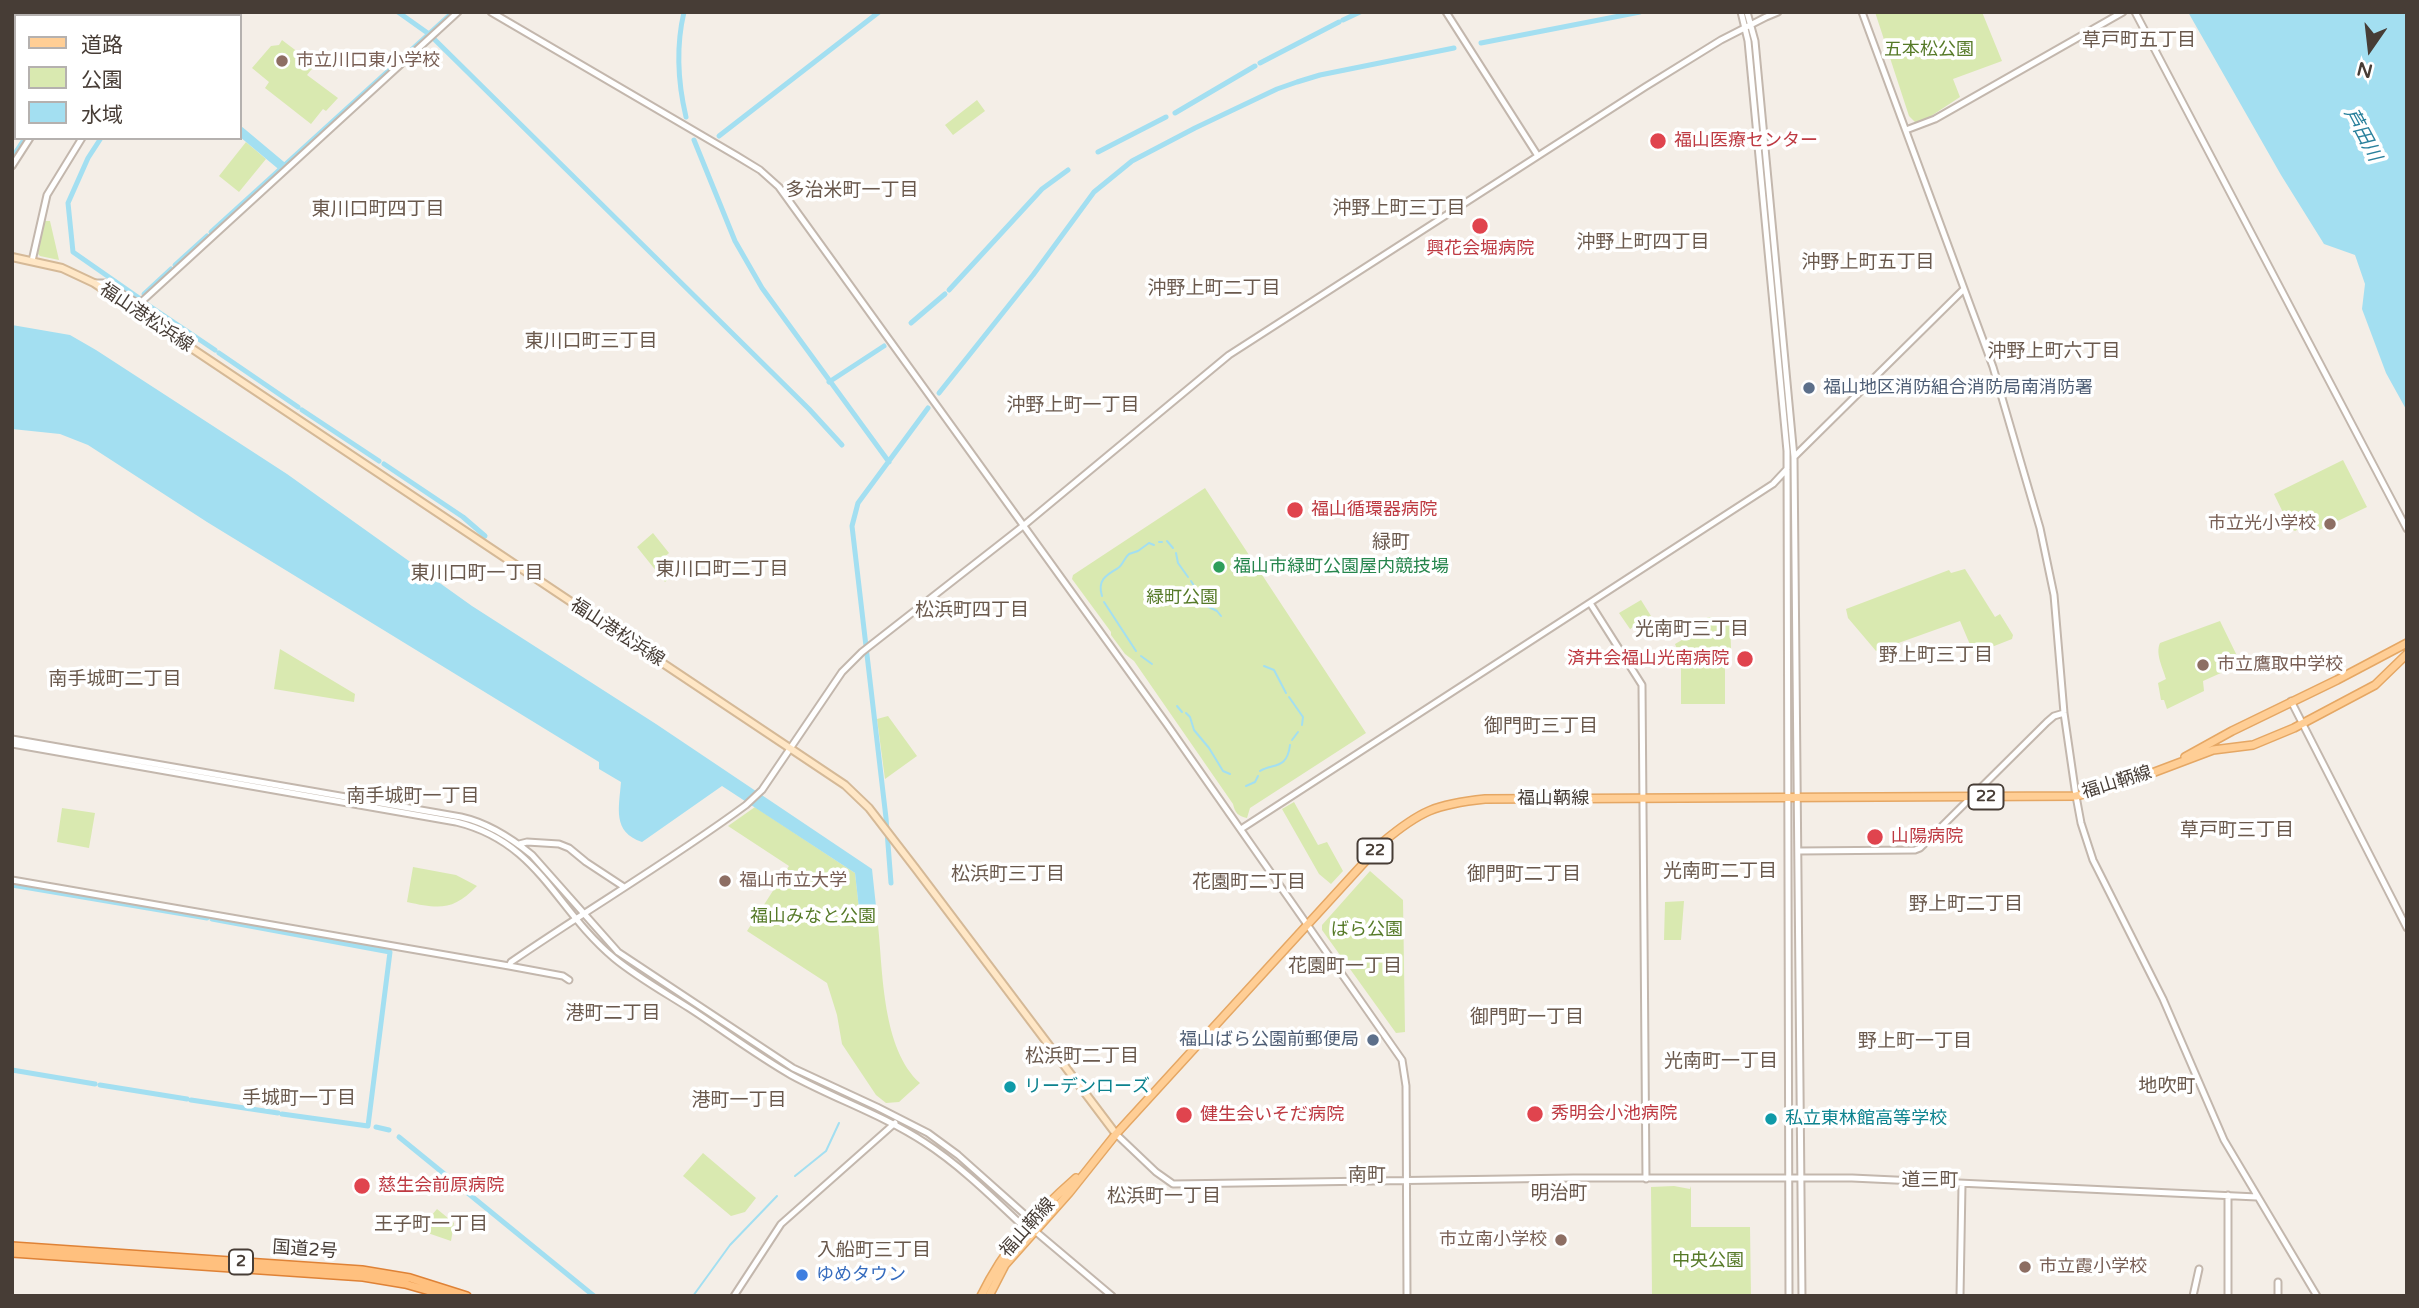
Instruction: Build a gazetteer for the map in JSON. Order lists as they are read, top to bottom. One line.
{"streets":{"highway":["国道2号","2"],"main road":["福山港松浜線","福山鞆線","22"]},"crossings":[["福山港松浜線","福山鞆線"]],"districts":["草戸町五丁目","多治米町一丁目","沖野上町三丁目","東川口町四丁目","沖野上町四丁目","沖野上町五丁目","沖野上町二丁目","東川口町三丁目","沖野上町六丁目","沖野上町一丁目","緑町","東川口町二丁目","東川口町一丁目","松浜町四丁目","光南町三丁目","野上町三丁目","南手城町二丁目","御門町三丁目","南手城町一丁目","草戸町三丁目","光南町二丁目","松浜町三丁目","御門町二丁目","花園町二丁目","野上町二丁目","花園町一丁目","港町二丁目","御門町一丁目","野上町一丁目","松浜町二丁目","光南町一丁目","地吹町","手城町一丁目","港町一丁目","南町","道三町","明治町","松浜町一丁目","王子町一丁目","入船町三丁目"],"water":["芦田川"],"parks":["五本松公園","緑町公園","福山みなと公園","ばら公園","中央公園"],"places":["市立川口東小学校","福山医療センター","興花会堀病院","福山地区消防組合消防局南消防署","福山循環器病院","市立光小学校","福山市緑町公園屋内競技場","済井会福山光南病院","市立鷹取中学校","山陽病院","福山市立大学","福山ばら公園前郵便局","リーデンローズ","秀明会小池病院","健生会いそだ病院","私立東林館高等学校","慈生会前原病院","市立南小学校","市立霞小学校","ゆめタウン"],"legend":["道路","公園","水域"],"north":"bottom"}
